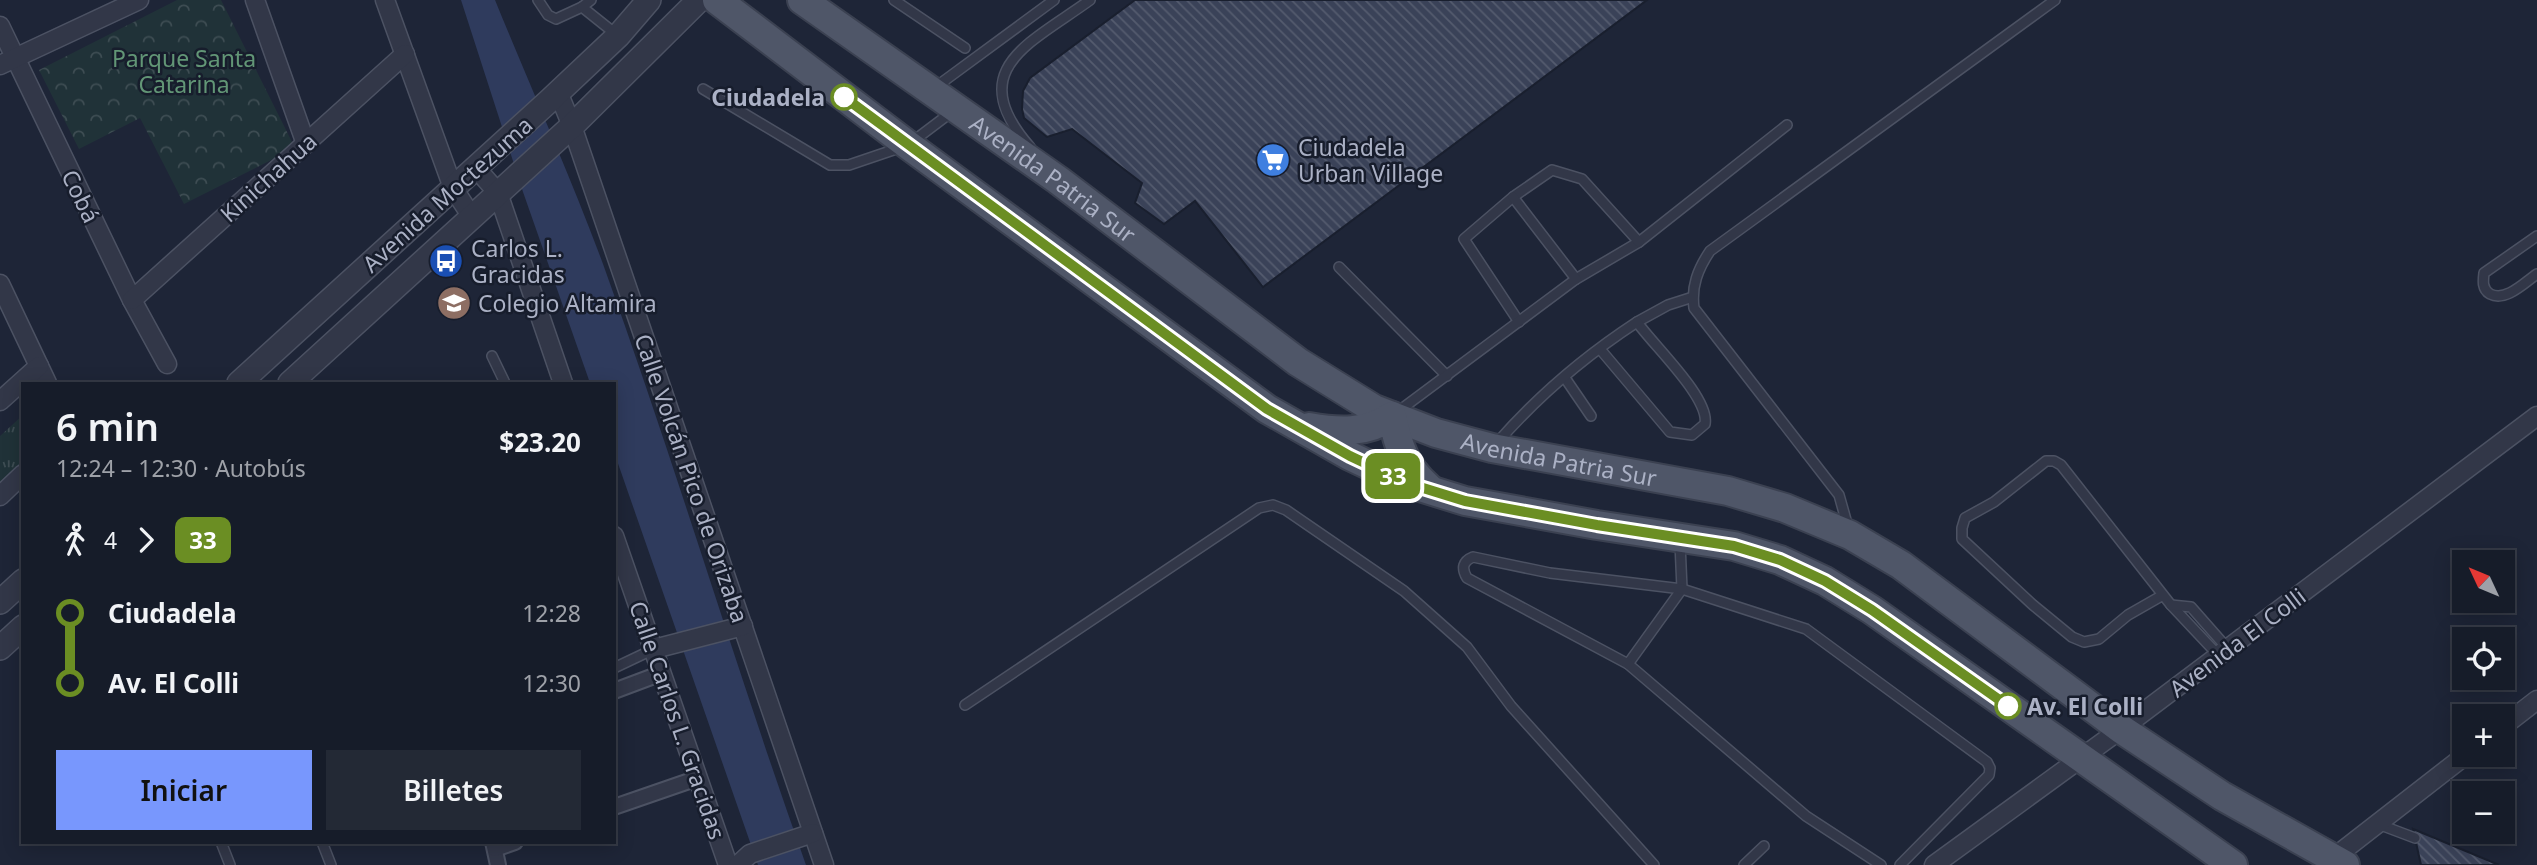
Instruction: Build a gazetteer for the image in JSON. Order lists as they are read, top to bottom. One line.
{"streets":{"main road":["Avenida Patria Sur"],"street":["Kinichahua","Avenida Moctezuma","Cobá","Calle Volcán Pico de Orizaba","Avenida El Colli","Calle Carlos L. Gracidas"]},"crossings":[["Kinichahua","Cobá"],["Avenida Patria Sur","Avenida El Colli"],["Avenida Moctezuma","Calle Volcán Pico de Orizaba"]],"parks":["Parque Santa Catarina"],"places":{"other":["Ciudadela","Av. El Colli"],"supermarket":["Ciudadela Urban Village"],"bus stop":["Carlos L. Gracidas"],"school or university":["Colegio Altamira"]},"lines":["bus line 33"],"north":"top left","page":{"on_map":"33","heading":["6 min","12:24 – 12:30 · Autobús","$23.20"],"legs":["4","33"],"map_buttons":["+","−"],"list":[{"name":"Ciudadela","value":"12:28"},{"name":"Av. El Colli","value":"12:30"}],"buttons":["Iniciar","Billetes"]}}
